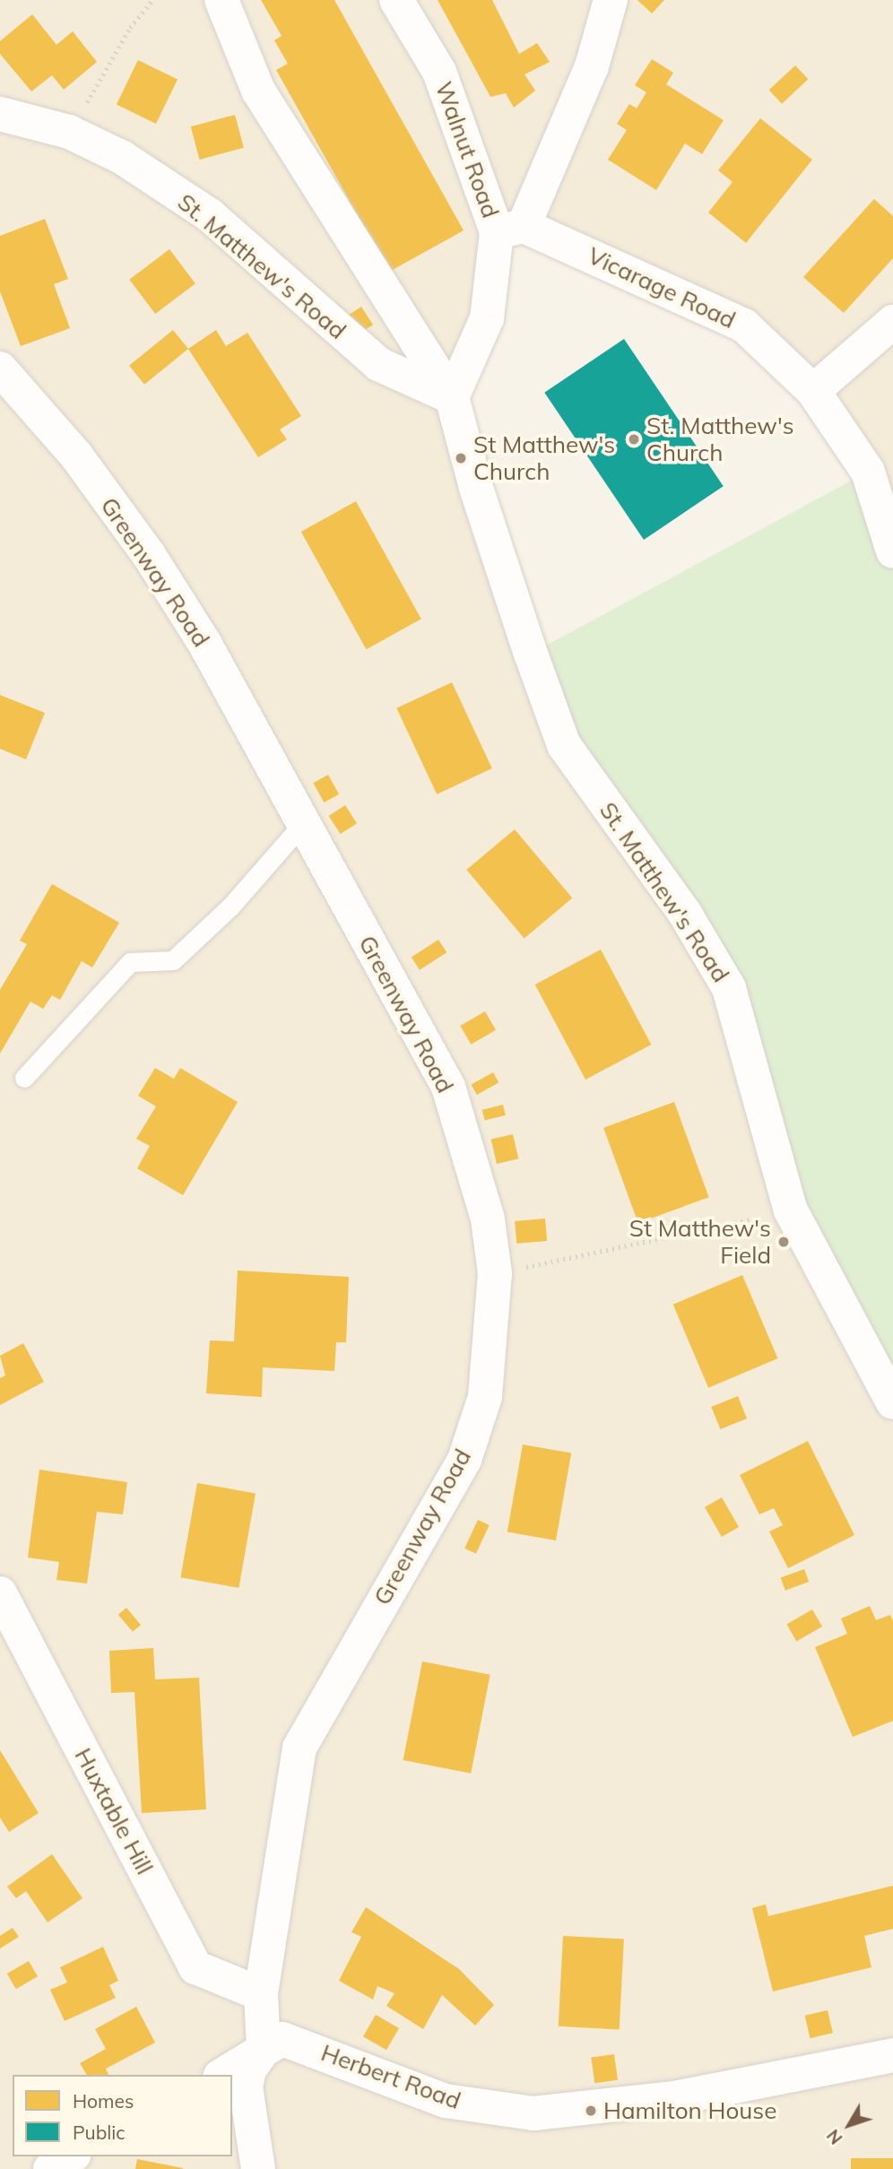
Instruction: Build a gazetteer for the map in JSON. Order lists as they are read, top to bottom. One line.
{"streets":{"street":["Walnut Road","St. Matthew's Road","Vicarage Road","Greenway Road","Huxtable Hill","Herbert Road"]},"crossings":[["Walnut Road","St. Matthew's Road"],["Walnut Road","Vicarage Road"],["Greenway Road","Huxtable Hill"],["Greenway Road","Herbert Road"]],"places":["St. Matthew's Church","St Matthew's Church","St Matthew's Field","Hamilton House"],"legend":["Homes","Public"],"north":"bottom left"}
